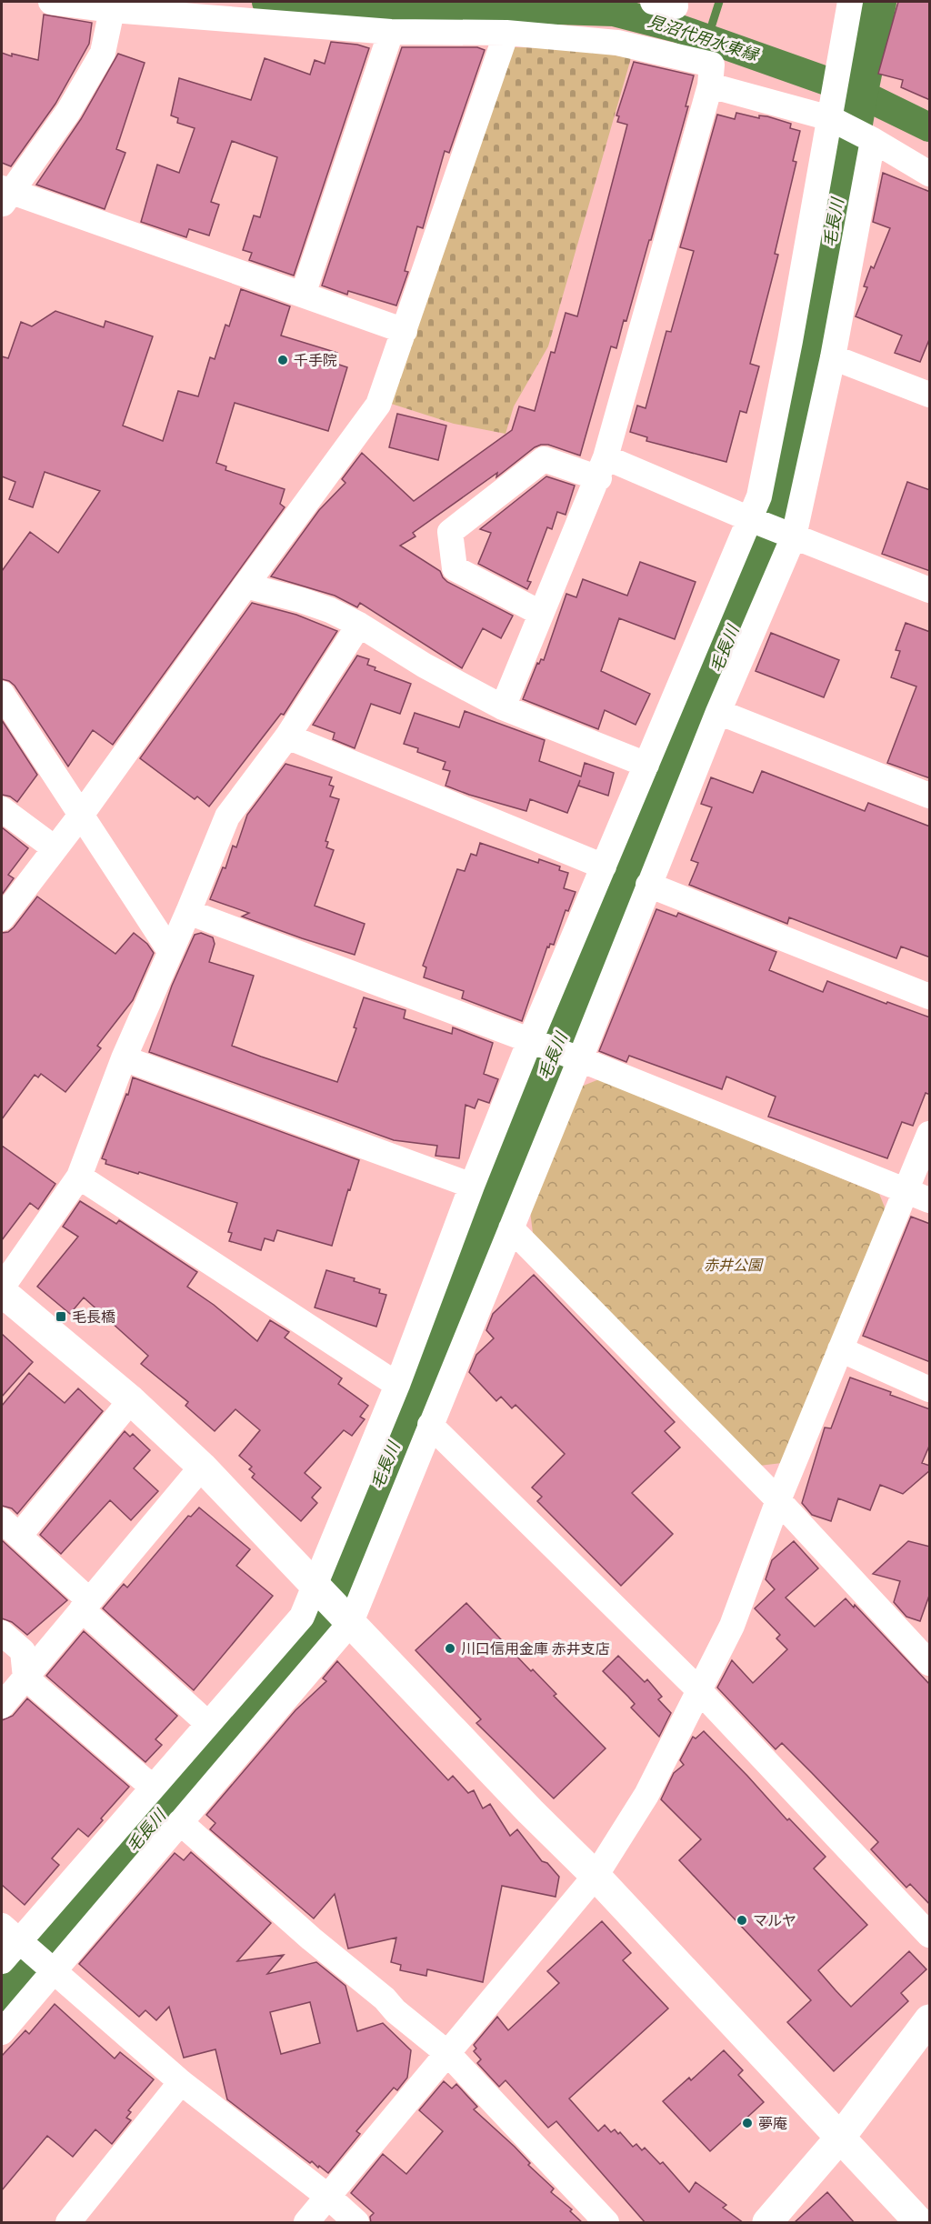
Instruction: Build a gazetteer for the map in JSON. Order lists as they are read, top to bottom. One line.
{"water":["見沼代用水東縁","毛長川"],"parks":["赤井公園"],"places":{"other":["千手院","川口信用金庫 赤井支店","マルヤ","夢庵"],"transit":["毛長橋"]}}
